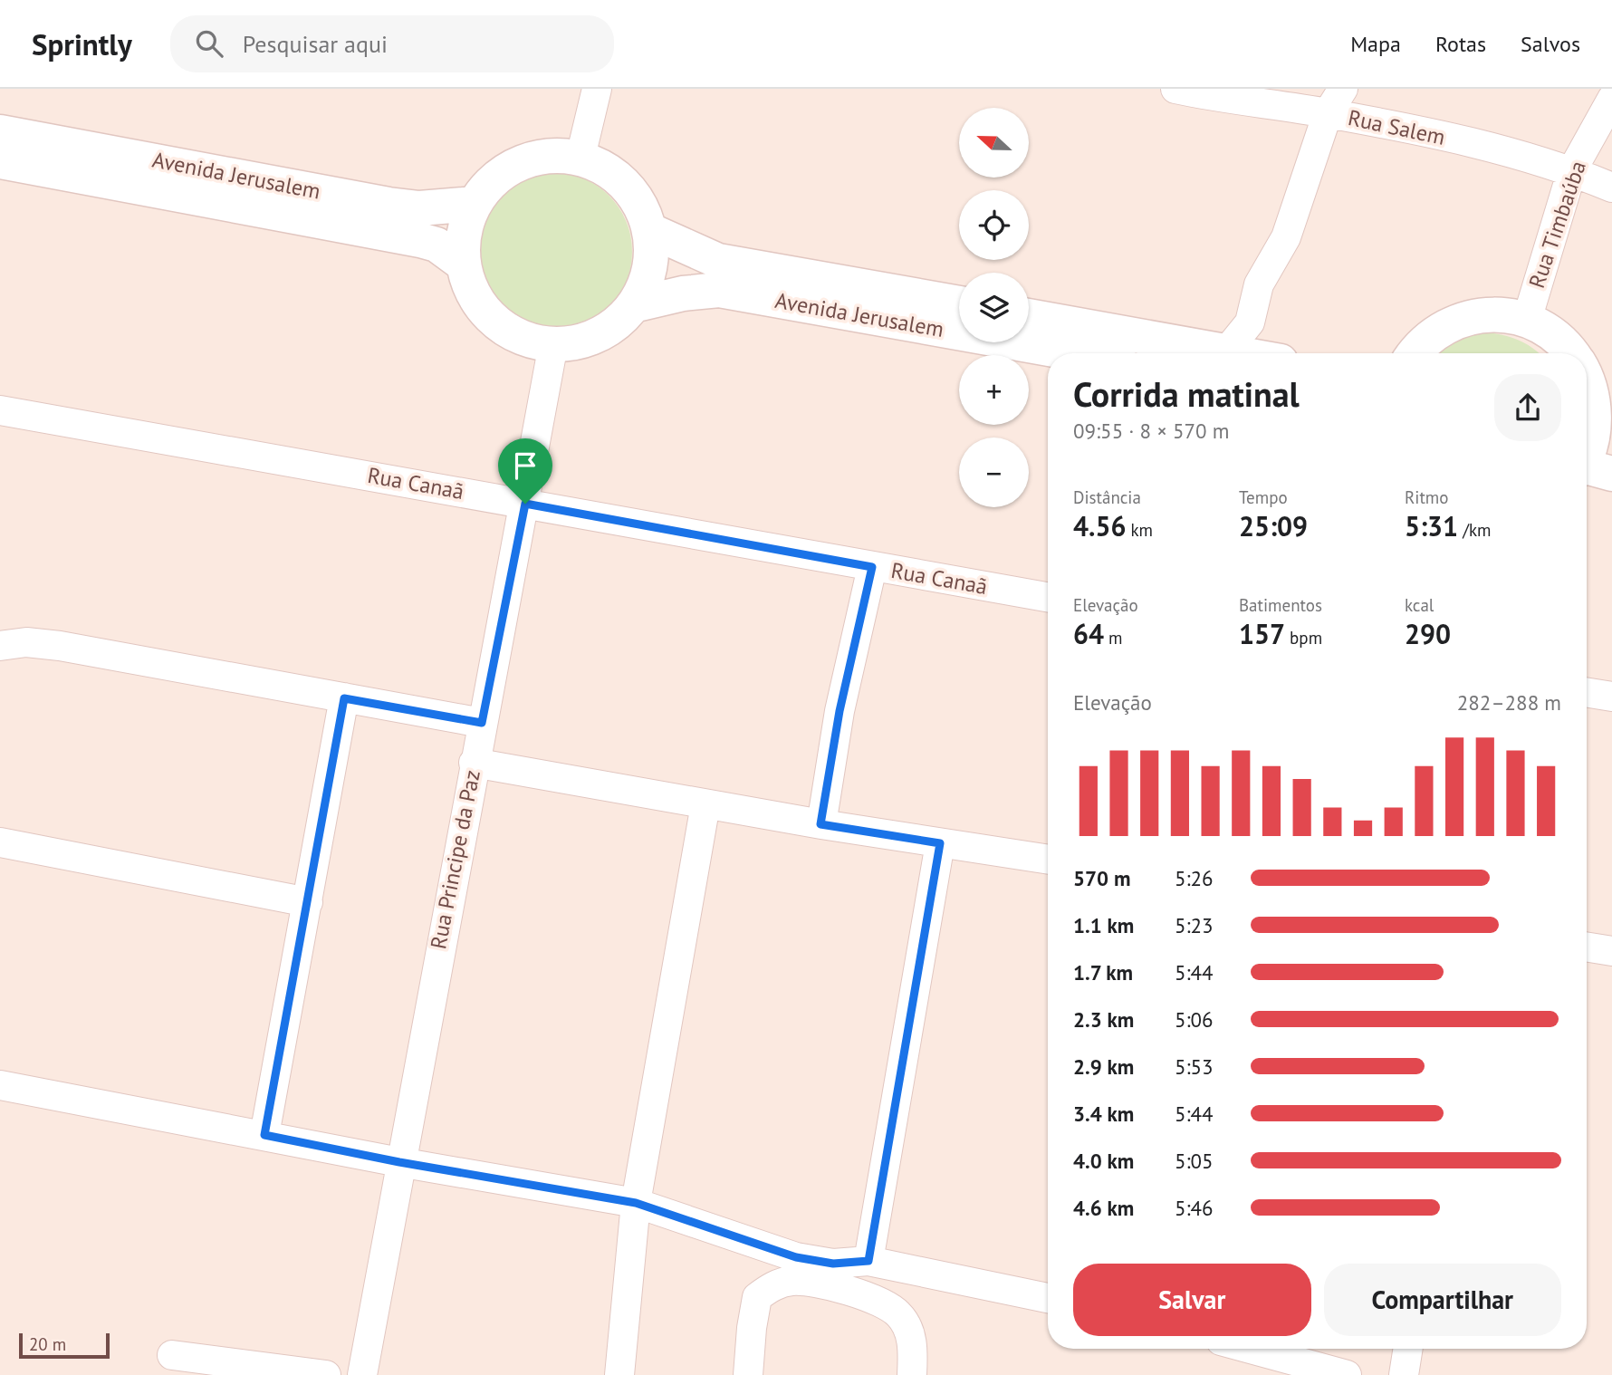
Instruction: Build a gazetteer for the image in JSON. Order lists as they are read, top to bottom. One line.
{"streets":{"street":["Rua Salem","Avenida Jerusalem","Rua Timbaúba","Rua Canaã","Rua Principe da Paz"]},"crossings":[["Rua Salem","Rua Timbaúba"],["Avenida Jerusalem","Rua Principe da Paz"],["Rua Canaã","Rua Principe da Paz"]],"scale_bar":"20 m","north":"left","page":{"header":"Sprintly","search":"Pesquisar aqui","nav":["Mapa","Rotas","Salvos"],"map_buttons":["+","−"],"heading":["Corrida matinal","09:55 · 8 × 570 m"],"stats":[["Distância","4.56 km"],["Tempo","25:09"],["Ritmo","5:31 /km"],["Elevação","64 m"],["Batimentos","157 bpm"],["kcal","290"]],"chart":["Elevação","282–288 m"],"list":[{"name":"570 m","note":"5:26"},{"name":"1.1 km","note":"5:23"},{"name":"1.7 km","note":"5:44"},{"name":"2.3 km","note":"5:06"},{"name":"2.9 km","note":"5:53"},{"name":"3.4 km","note":"5:44"},{"name":"4.0 km","note":"5:05"},{"name":"4.6 km","note":"5:46"}],"buttons":["Salvar","Compartilhar"],"scale":"20 m"}}
